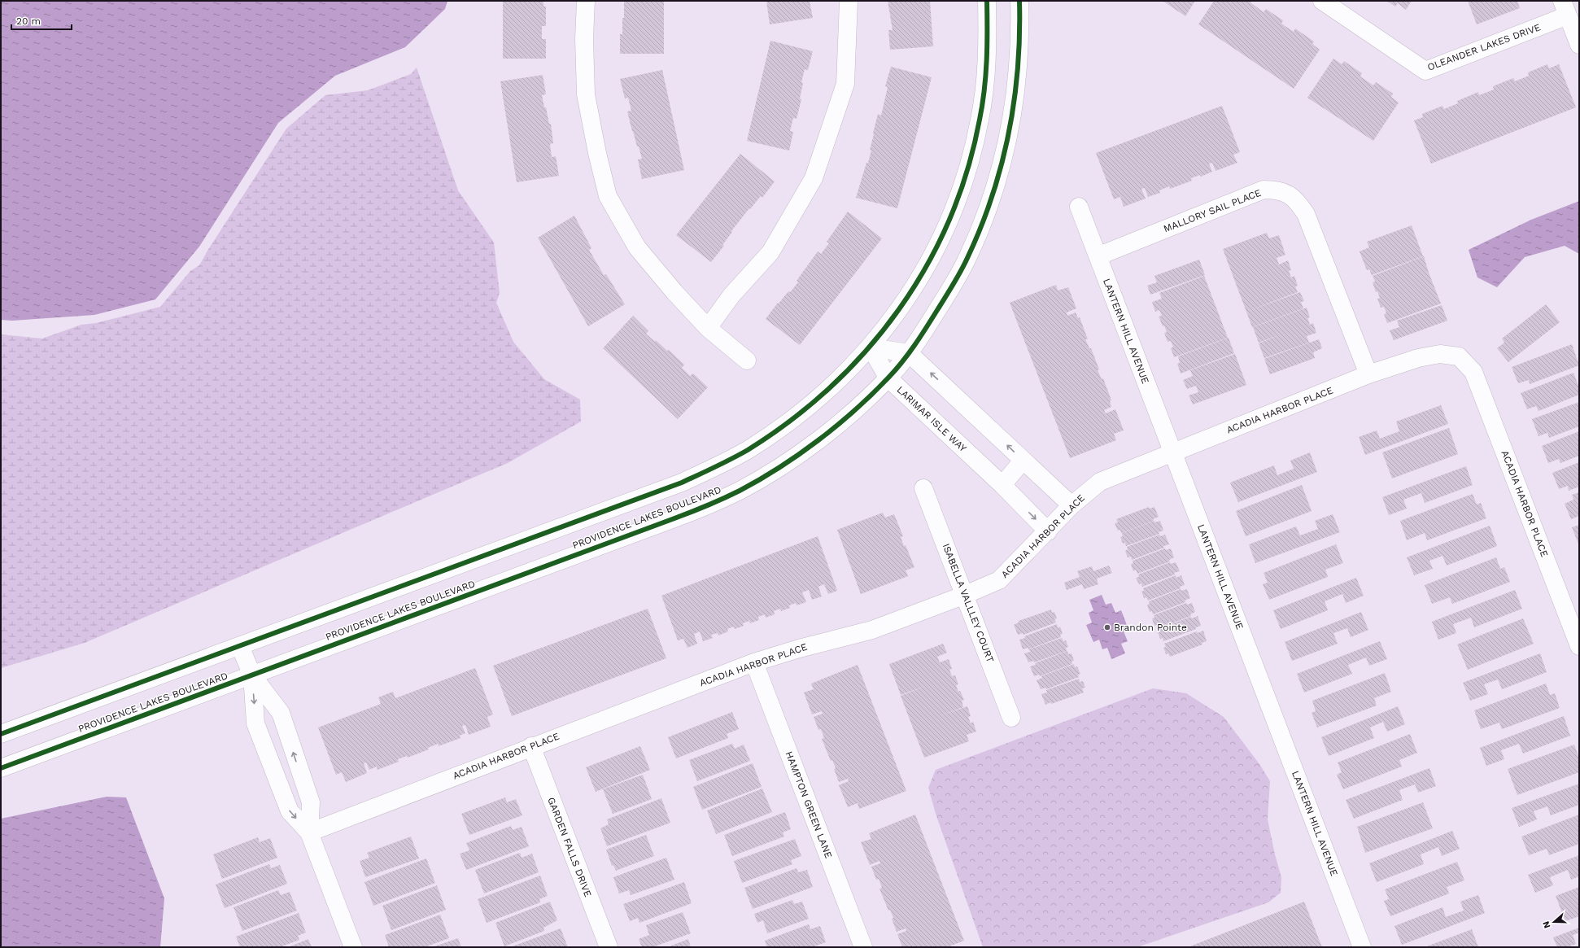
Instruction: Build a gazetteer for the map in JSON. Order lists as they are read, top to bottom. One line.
{"streets":{"street":["OLEANDER LAKES DRIVE","MALLORY SAIL PLACE","LANTERN HILL AVENUE","ACADIA HARBOR PLACE","LARIMAR ISLE WAY","PROVIDENCE LAKES BOULEVARD","ISABELLA VALLLEY COURT","HAMPTON GREEN LANE","GARDEN FALLS DRIVE"]},"crossings":[["MALLORY SAIL PLACE","LANTERN HILL AVENUE"],["MALLORY SAIL PLACE","ACADIA HARBOR PLACE"],["LANTERN HILL AVENUE","ACADIA HARBOR PLACE"],["ACADIA HARBOR PLACE","LARIMAR ISLE WAY"],["ACADIA HARBOR PLACE","ISABELLA VALLLEY COURT"],["ACADIA HARBOR PLACE","HAMPTON GREEN LANE"],["ACADIA HARBOR PLACE","GARDEN FALLS DRIVE"],["LARIMAR ISLE WAY","PROVIDENCE LAKES BOULEVARD"]],"places":["Brandon Pointe"],"scale_bar":"20 m","north":"left"}
